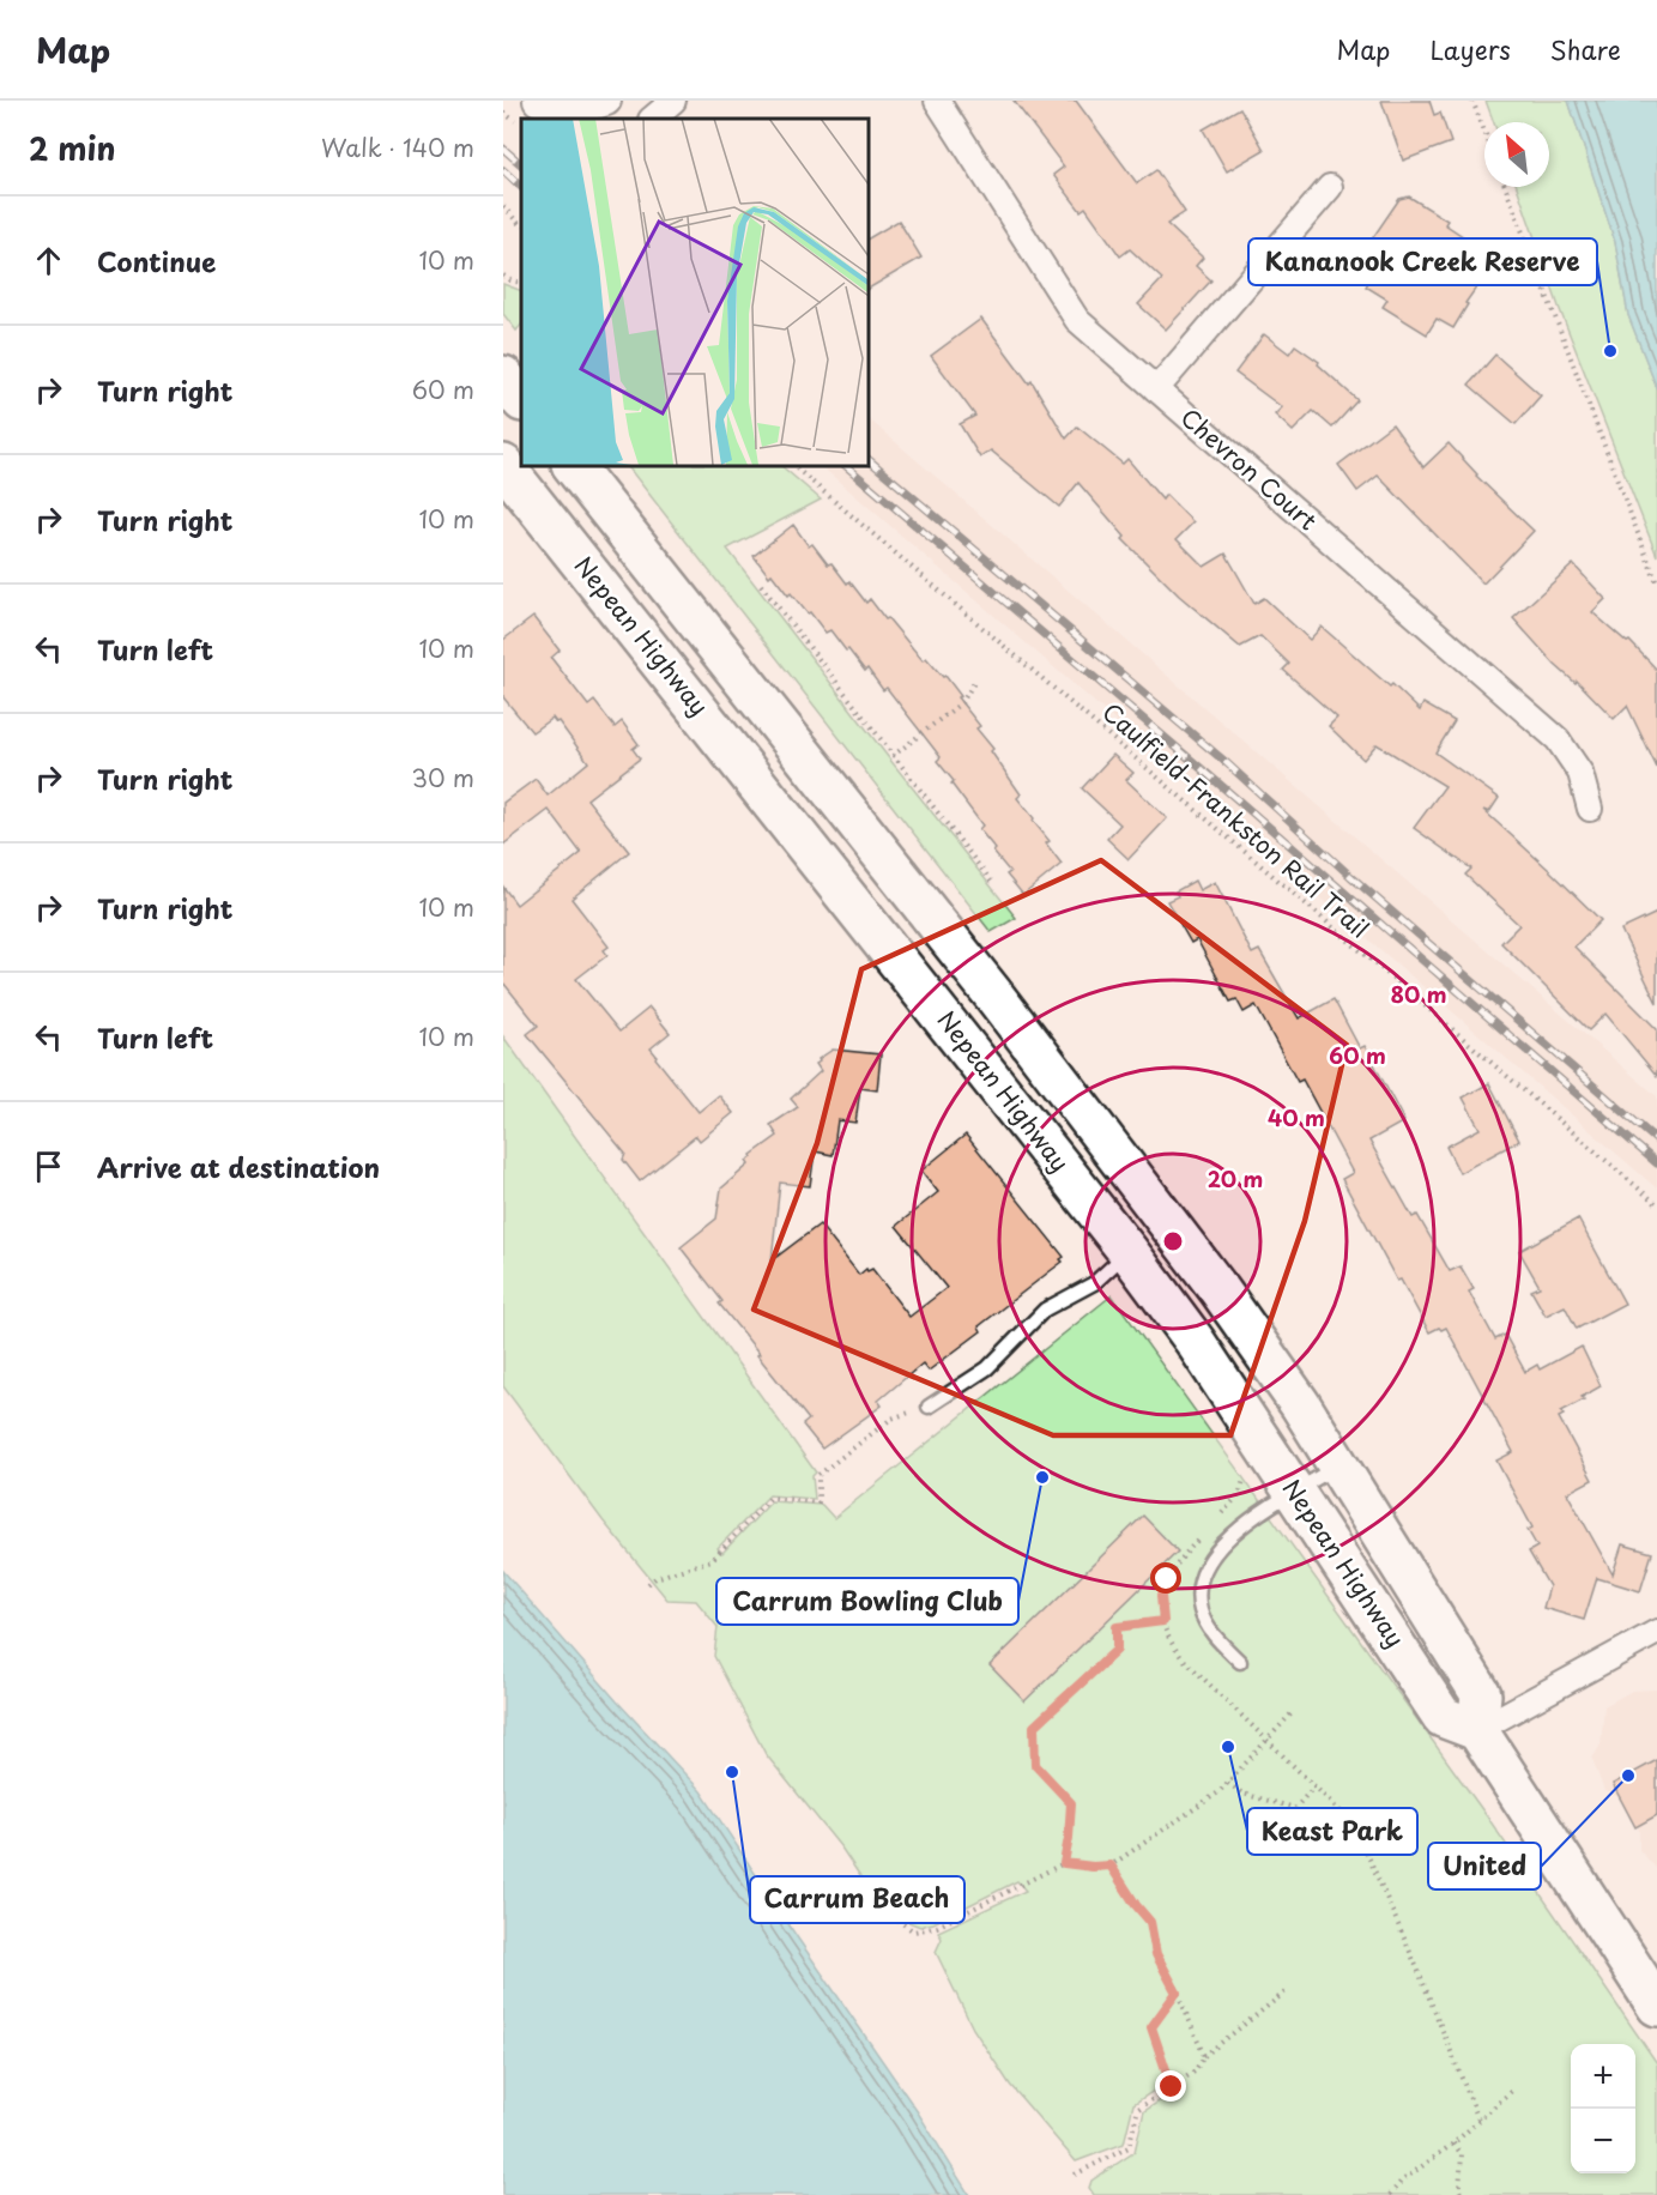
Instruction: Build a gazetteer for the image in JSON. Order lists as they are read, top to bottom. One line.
{"streets":{"highway":["Nepean Highway"],"street":["Chevron Court"],"path":["Caulfield-Frankston Rail Trail"]},"places":["Kananook Creek Reserve","Carrum Bowling Club","Keast Park","Carrum Beach","United"],"north":"top left","page":{"header":"Map","nav":["Map","Layers","Share"],"heading":["2 min","Walk · 140 m"],"list":[["Continue","10 m"],["Turn right","60 m"],["Turn right","10 m"],["Turn left","10 m"],["Turn right","30 m"],["Turn right","10 m"],["Turn left","10 m"],"Arrive at destination"],"map_buttons":["+","−"]},"rings":["80 m","60 m","40 m","20 m"]}
